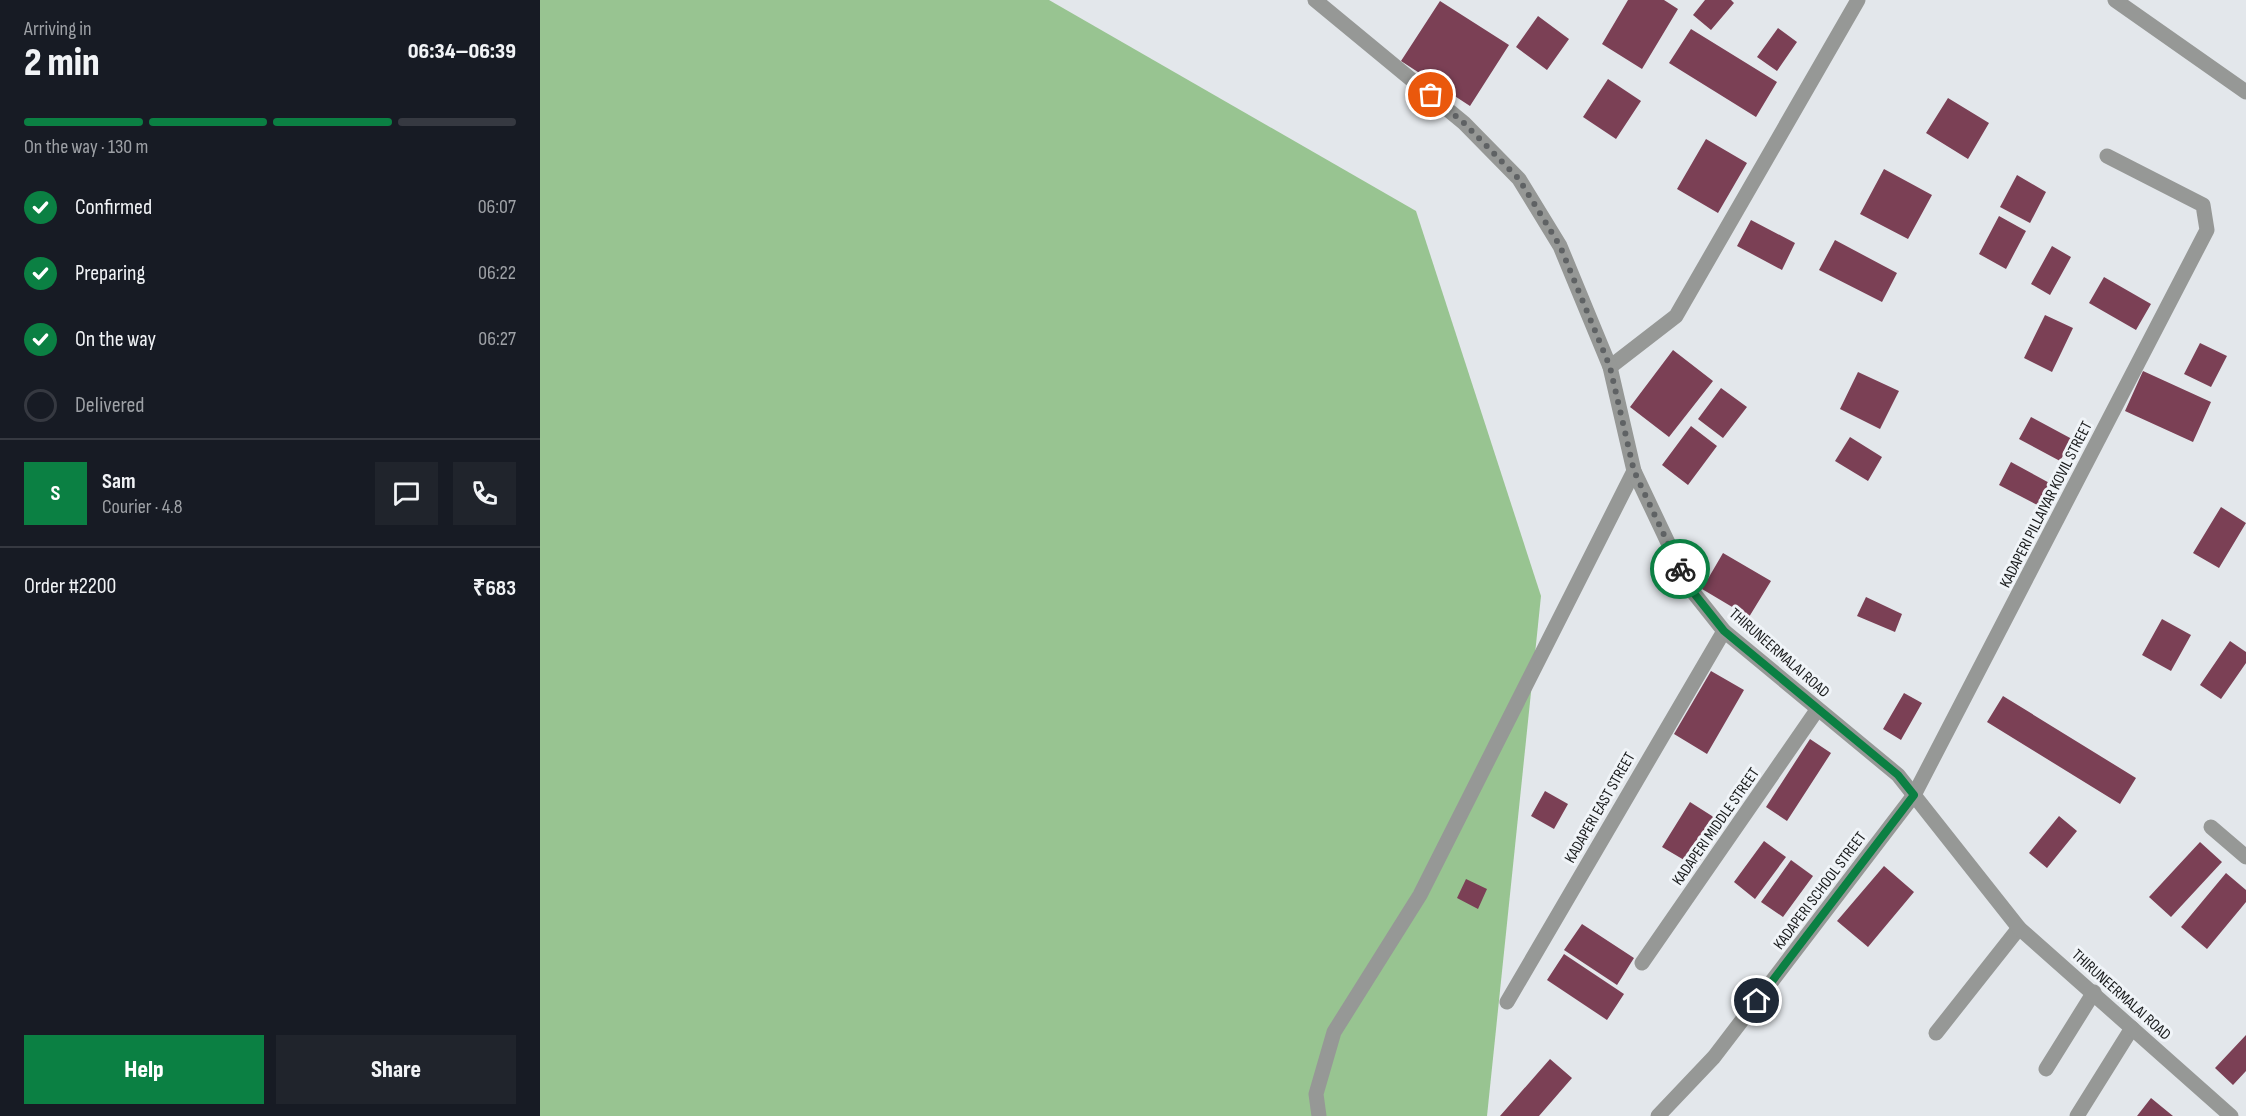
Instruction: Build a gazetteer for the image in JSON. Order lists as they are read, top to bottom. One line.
{"streets":{"street":["KADAPERI PILLAIYAR KOVIL STREET","THIRUNEERMALAI ROAD","KADAPERI EAST STREET","KADAPERI MIDDLE STREET","KADAPERI SCHOOL STREET"]},"crossings":[["KADAPERI PILLAIYAR KOVIL STREET","THIRUNEERMALAI ROAD"],["KADAPERI PILLAIYAR KOVIL STREET","KADAPERI SCHOOL STREET"],["THIRUNEERMALAI ROAD","KADAPERI EAST STREET"],["THIRUNEERMALAI ROAD","KADAPERI MIDDLE STREET"],["THIRUNEERMALAI ROAD","KADAPERI SCHOOL STREET"]],"page":{"heading":["2 min","Arriving in","06:34–06:39"],"panel":["Sam","Courier · 4.8","Order #2200","₹683"],"bar":"On the way · 130 m","list":[["Confirmed","06:07"],["Preparing","06:22"],["On the way","06:27"],"Delivered"],"round":"S","buttons":["Help","Share"]}}
